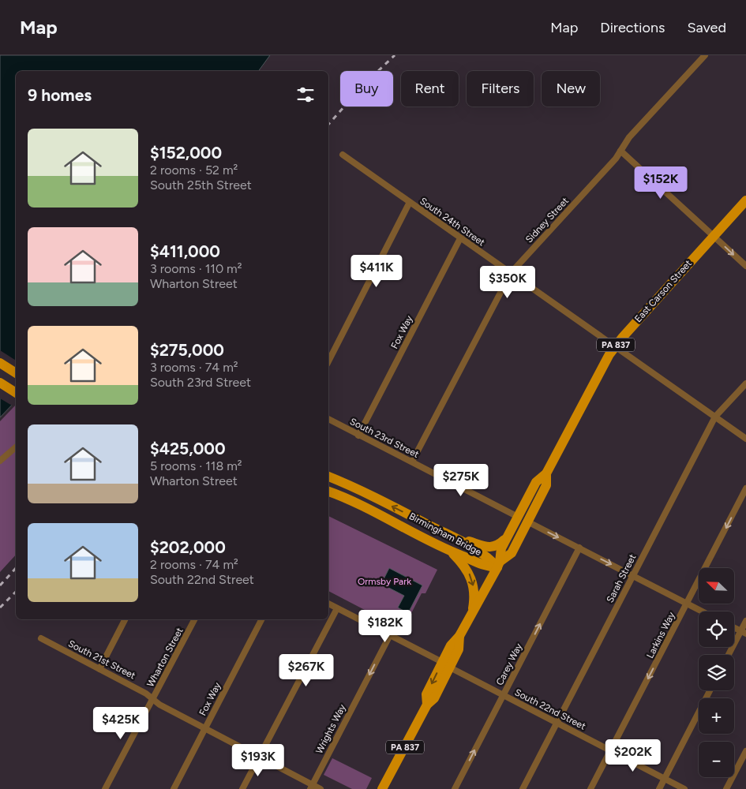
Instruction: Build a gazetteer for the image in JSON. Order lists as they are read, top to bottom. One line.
{"streets":{"main road":["East Carson Street","PA 837","Birmingham Bridge"],"street":["Sidney Street","South 24th Street","Fox Way","South 23rd Street","Sarah Street","Larkins Way","Wharton Street","South 21st Street","Carey Way","South 22nd Street","Wrights Way"]},"crossings":[["Sidney Street","South 24th Street"],["Sidney Street","South 23rd Street"],["South 24th Street","East Carson Street"],["South 24th Street","Fox Way"],["South 24th Street","Sarah Street"],["East Carson Street","South 23rd Street"],["East Carson Street","Birmingham Bridge"],["East Carson Street","South 22nd Street"],["Fox Way","South 23rd Street"],["Fox Way","South 21st Street"],["South 23rd Street","Sarah Street"],["South 23rd Street","Larkins Way"],["South 23rd Street","Carey Way"],["Sarah Street","South 22nd Street"],["Larkins Way","South 22nd Street"],["Wharton Street","South 21st Street"],["South 21st Street","Wrights Way"],["Carey Way","South 22nd Street"],["South 22nd Street","Wrights Way"]],"one_way":["Larkins Way","Carey Way","Wrights Way"],"parks":["Ormsby Park"],"north":"top left","page":{"header":"Map","nav":["Map","Directions","Saved"],"chip":["Buy","Rent","Filters","New"],"heading":"9 homes","list":[{"name":"$152,000","note":"2 rooms · 52 m² · South 25th Street"},{"name":"$411,000","note":"3 rooms · 110 m² · Wharton Street"},{"name":"$275,000","note":"3 rooms · 74 m² · South 23rd Street"},{"name":"$425,000","note":"5 rooms · 118 m² · Wharton Street"},{"name":"$202,000","note":"2 rooms · 74 m² · South 22nd Street"}],"price":["$152K","$411K","$350K","$275K","$182K","$267K","$425K","$202K","$193K"],"map_buttons":["+","−"]}}
